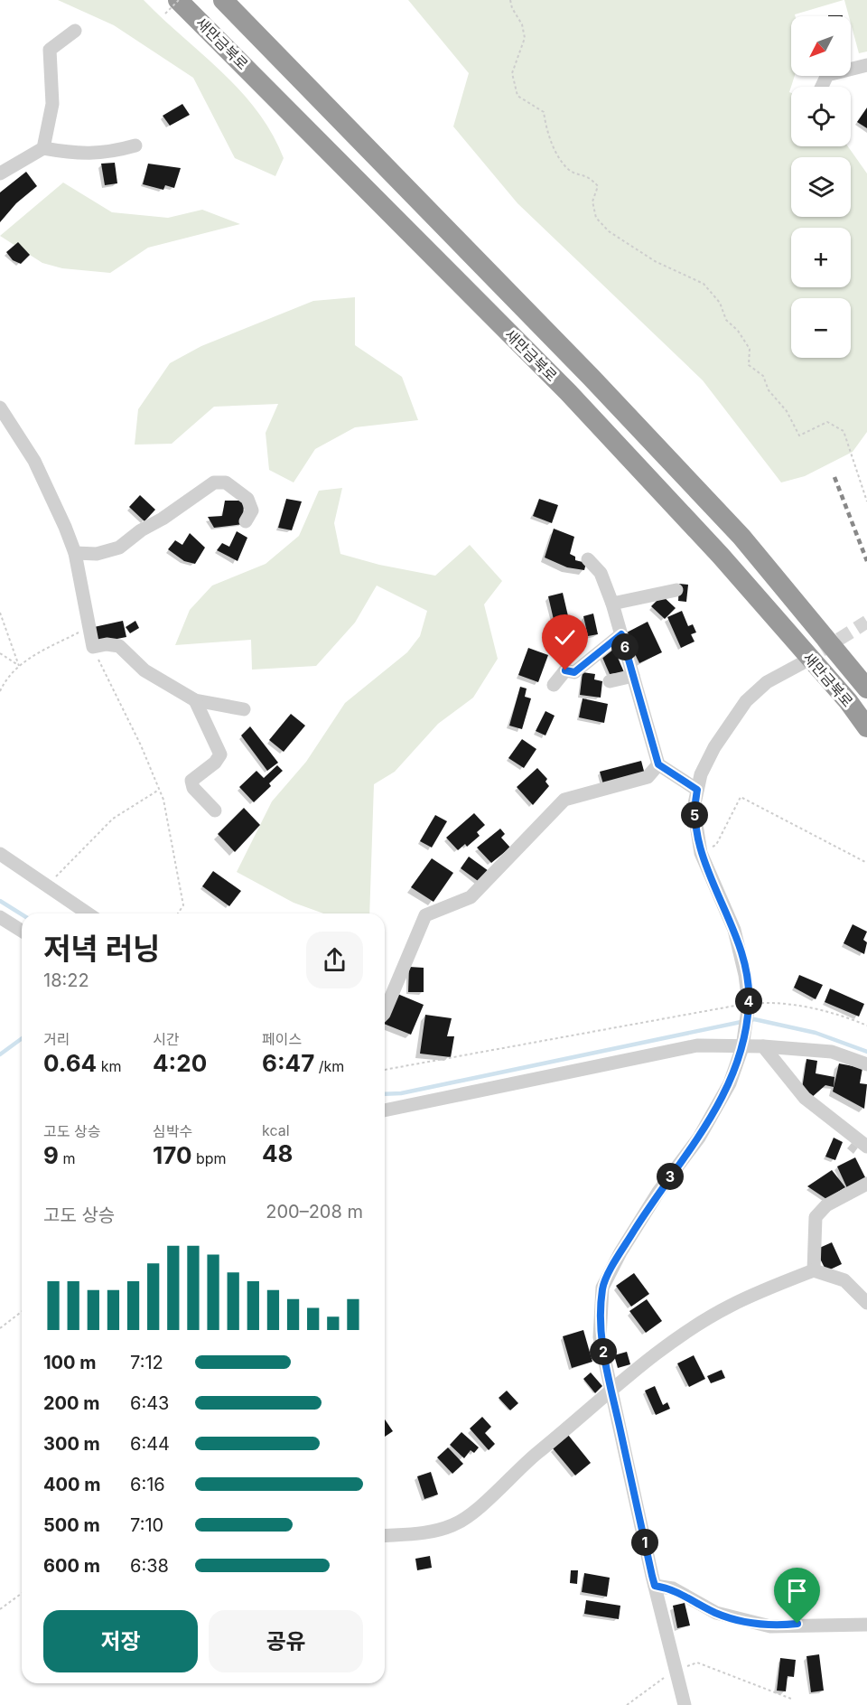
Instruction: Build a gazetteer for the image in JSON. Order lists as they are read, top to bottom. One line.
{"streets":{"highway":["새만금북로"]},"north":"bottom left","page":{"map_buttons":["+","−"],"pins":["6","5","4","3","2","1"],"heading":["저녁 러닝","18:22"],"stats":[["거리","0.64 km"],["시간","4:20"],["페이스","6:47 /km"],["고도 상승","9 m"],["심박수","170 bpm"],["kcal","48"]],"chart":["고도 상승","200–208 m"],"list":[{"name":"100 m","note":"7:12"},{"name":"200 m","note":"6:43"},{"name":"300 m","note":"6:44"},{"name":"400 m","note":"6:16"},{"name":"500 m","note":"7:10"},{"name":"600 m","note":"6:38"}],"buttons":["저장","공유"]}}
